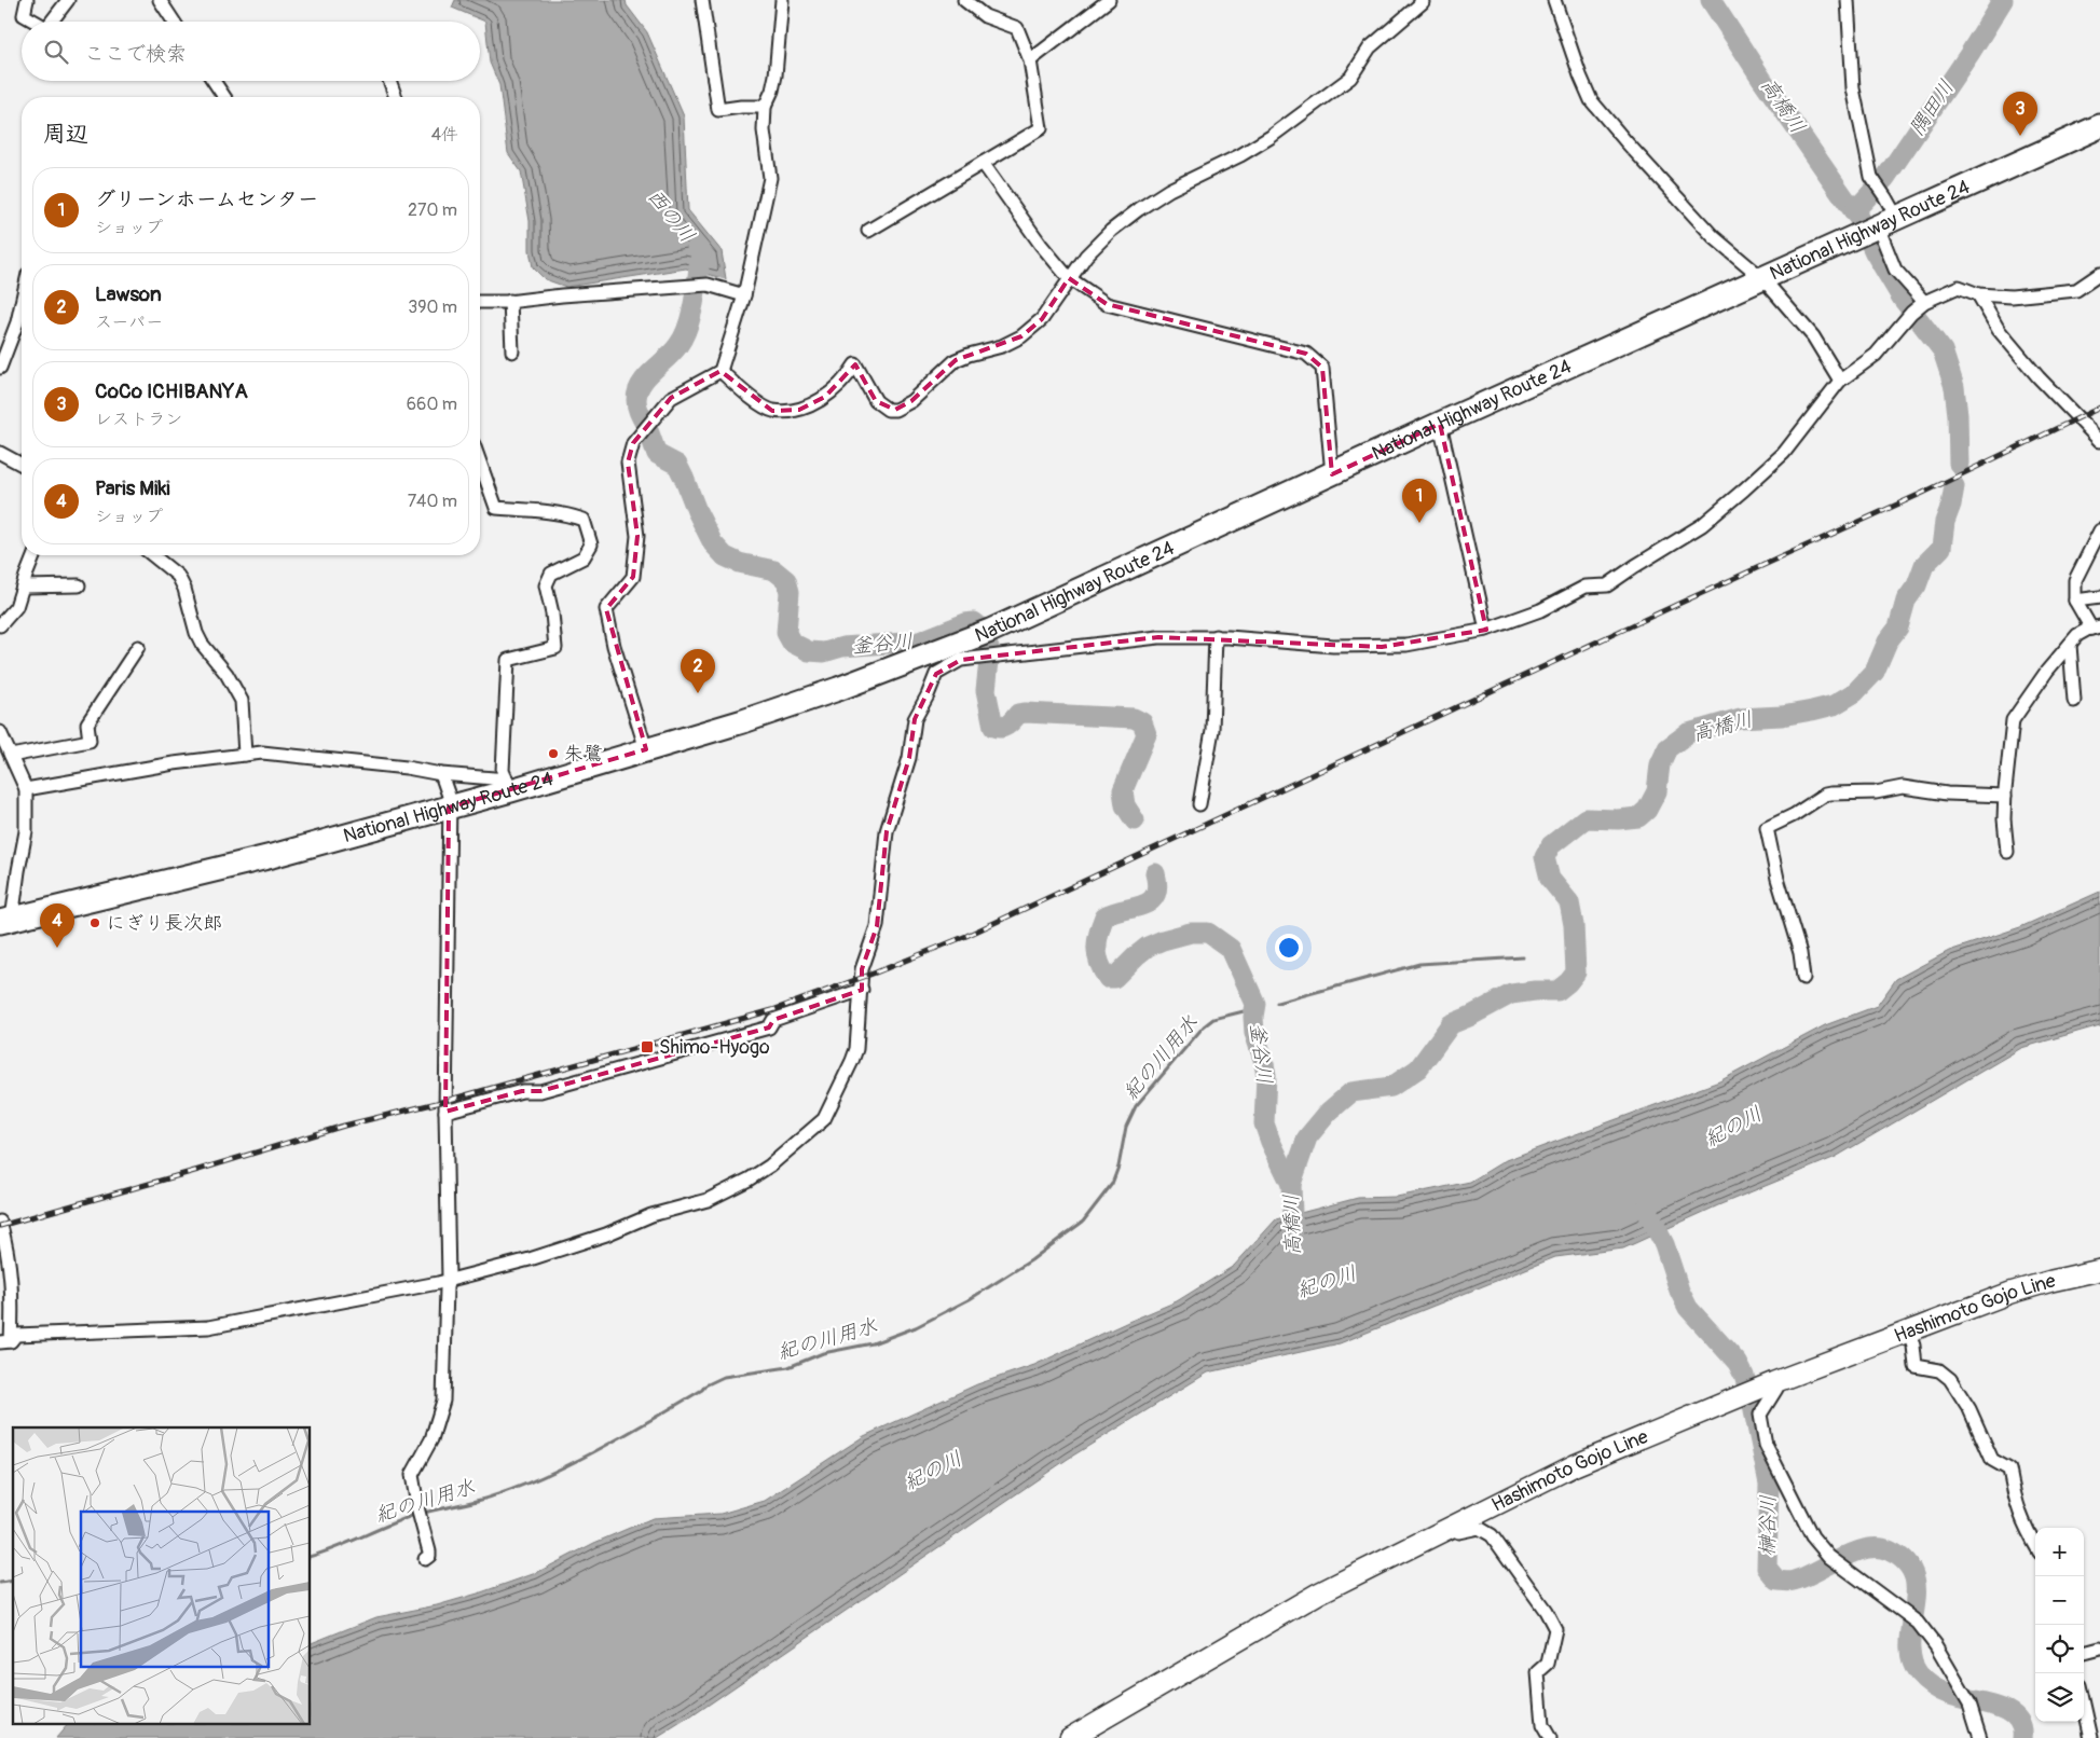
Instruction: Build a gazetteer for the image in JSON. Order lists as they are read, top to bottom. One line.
{"streets":{"highway":["National Highway Route 24"],"main road":["Hashimoto Gojo Line"]},"water":["高橋川","隅田川","西の川","釜谷川","紀の川用水","紀の川","榊谷川"],"places":{"other":["朱鷺","にぎり長次郎"],"transit":["Shimo-Hyogo"]},"page":{"search":"ここで検索","pins":["3","1","2","4"],"heading":["周辺","4件"],"list":[{"mark":"1","name":"グリーンホームセンター","note":"ショップ","value":"270 m"},{"mark":"2","name":"Lawson","note":"スーパー","value":"390 m"},{"mark":"3","name":"CoCo ICHIBANYA","note":"レストラン","value":"660 m"},{"mark":"4","name":"Paris Miki","note":"ショップ","value":"740 m"}],"map_buttons":["+","−"]}}
